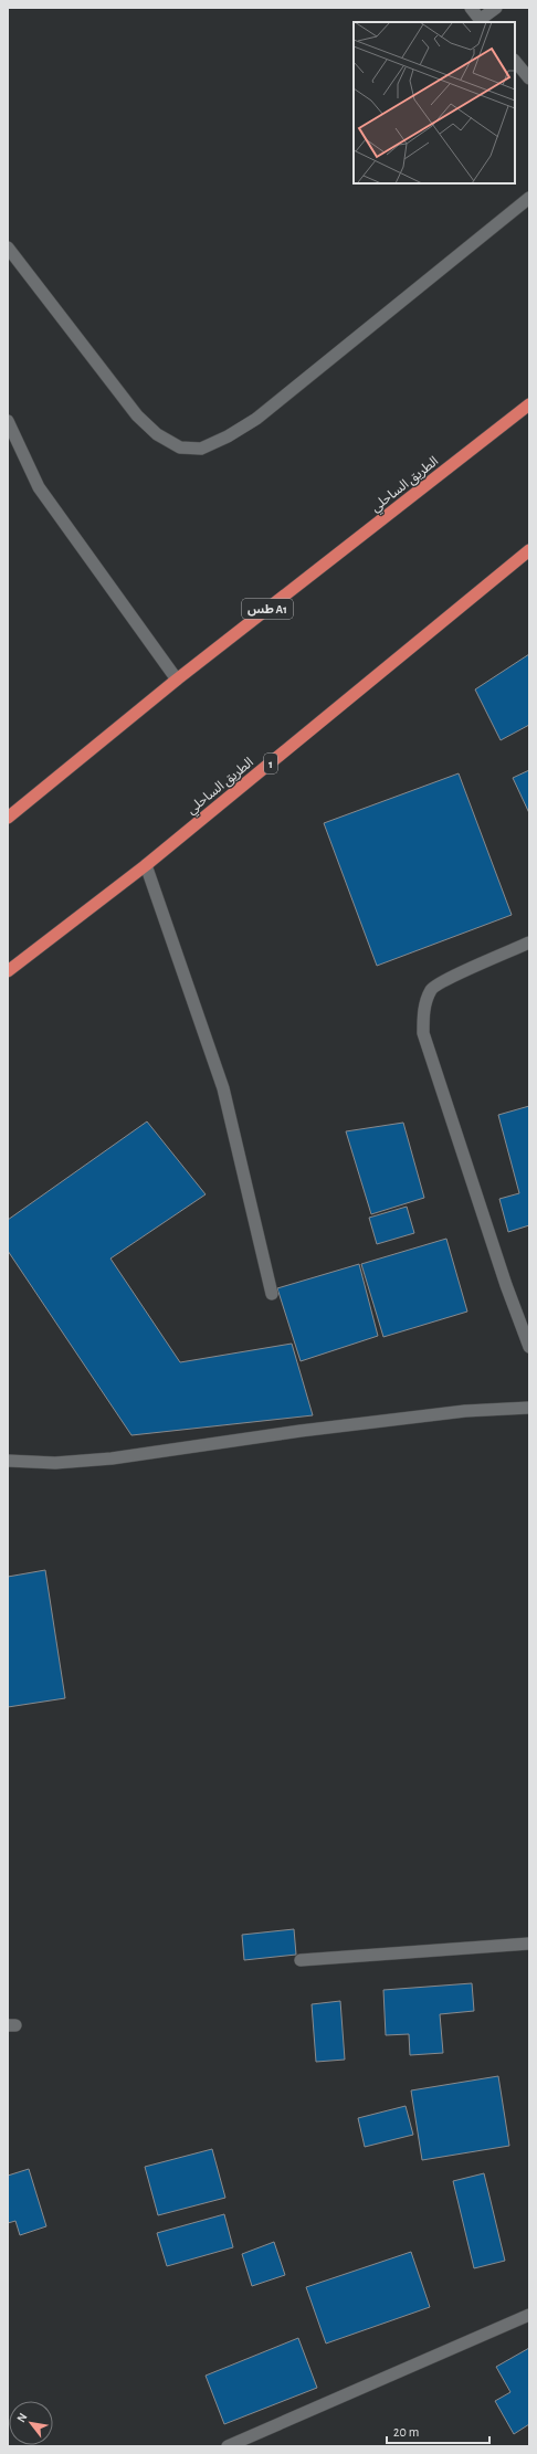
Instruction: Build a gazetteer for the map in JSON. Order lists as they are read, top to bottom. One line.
{"streets":{"highway":["الطريق الساحلي","طس A1","1"]},"scale_bar":"20 m","north":"top left"}
